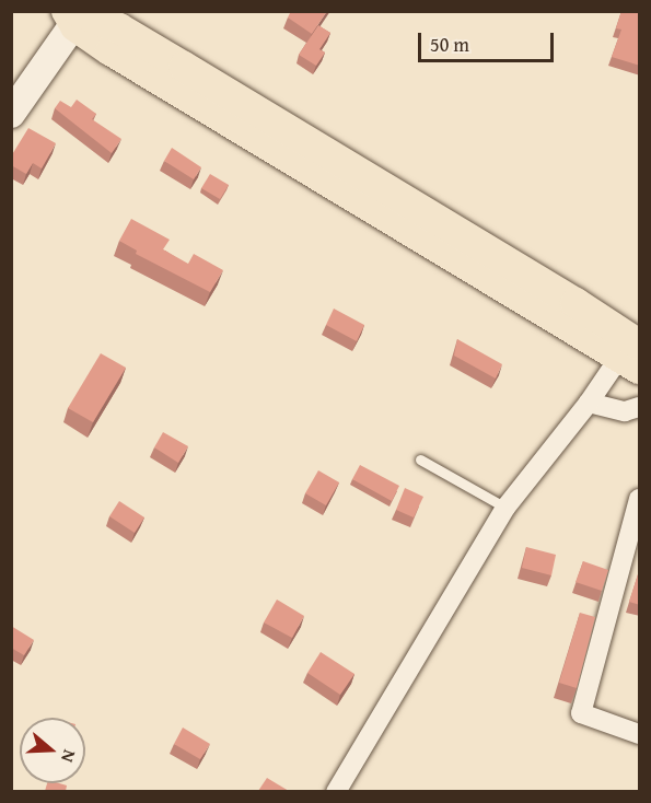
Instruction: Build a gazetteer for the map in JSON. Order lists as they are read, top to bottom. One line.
{"scale_bar":"50 m","north":"right"}
